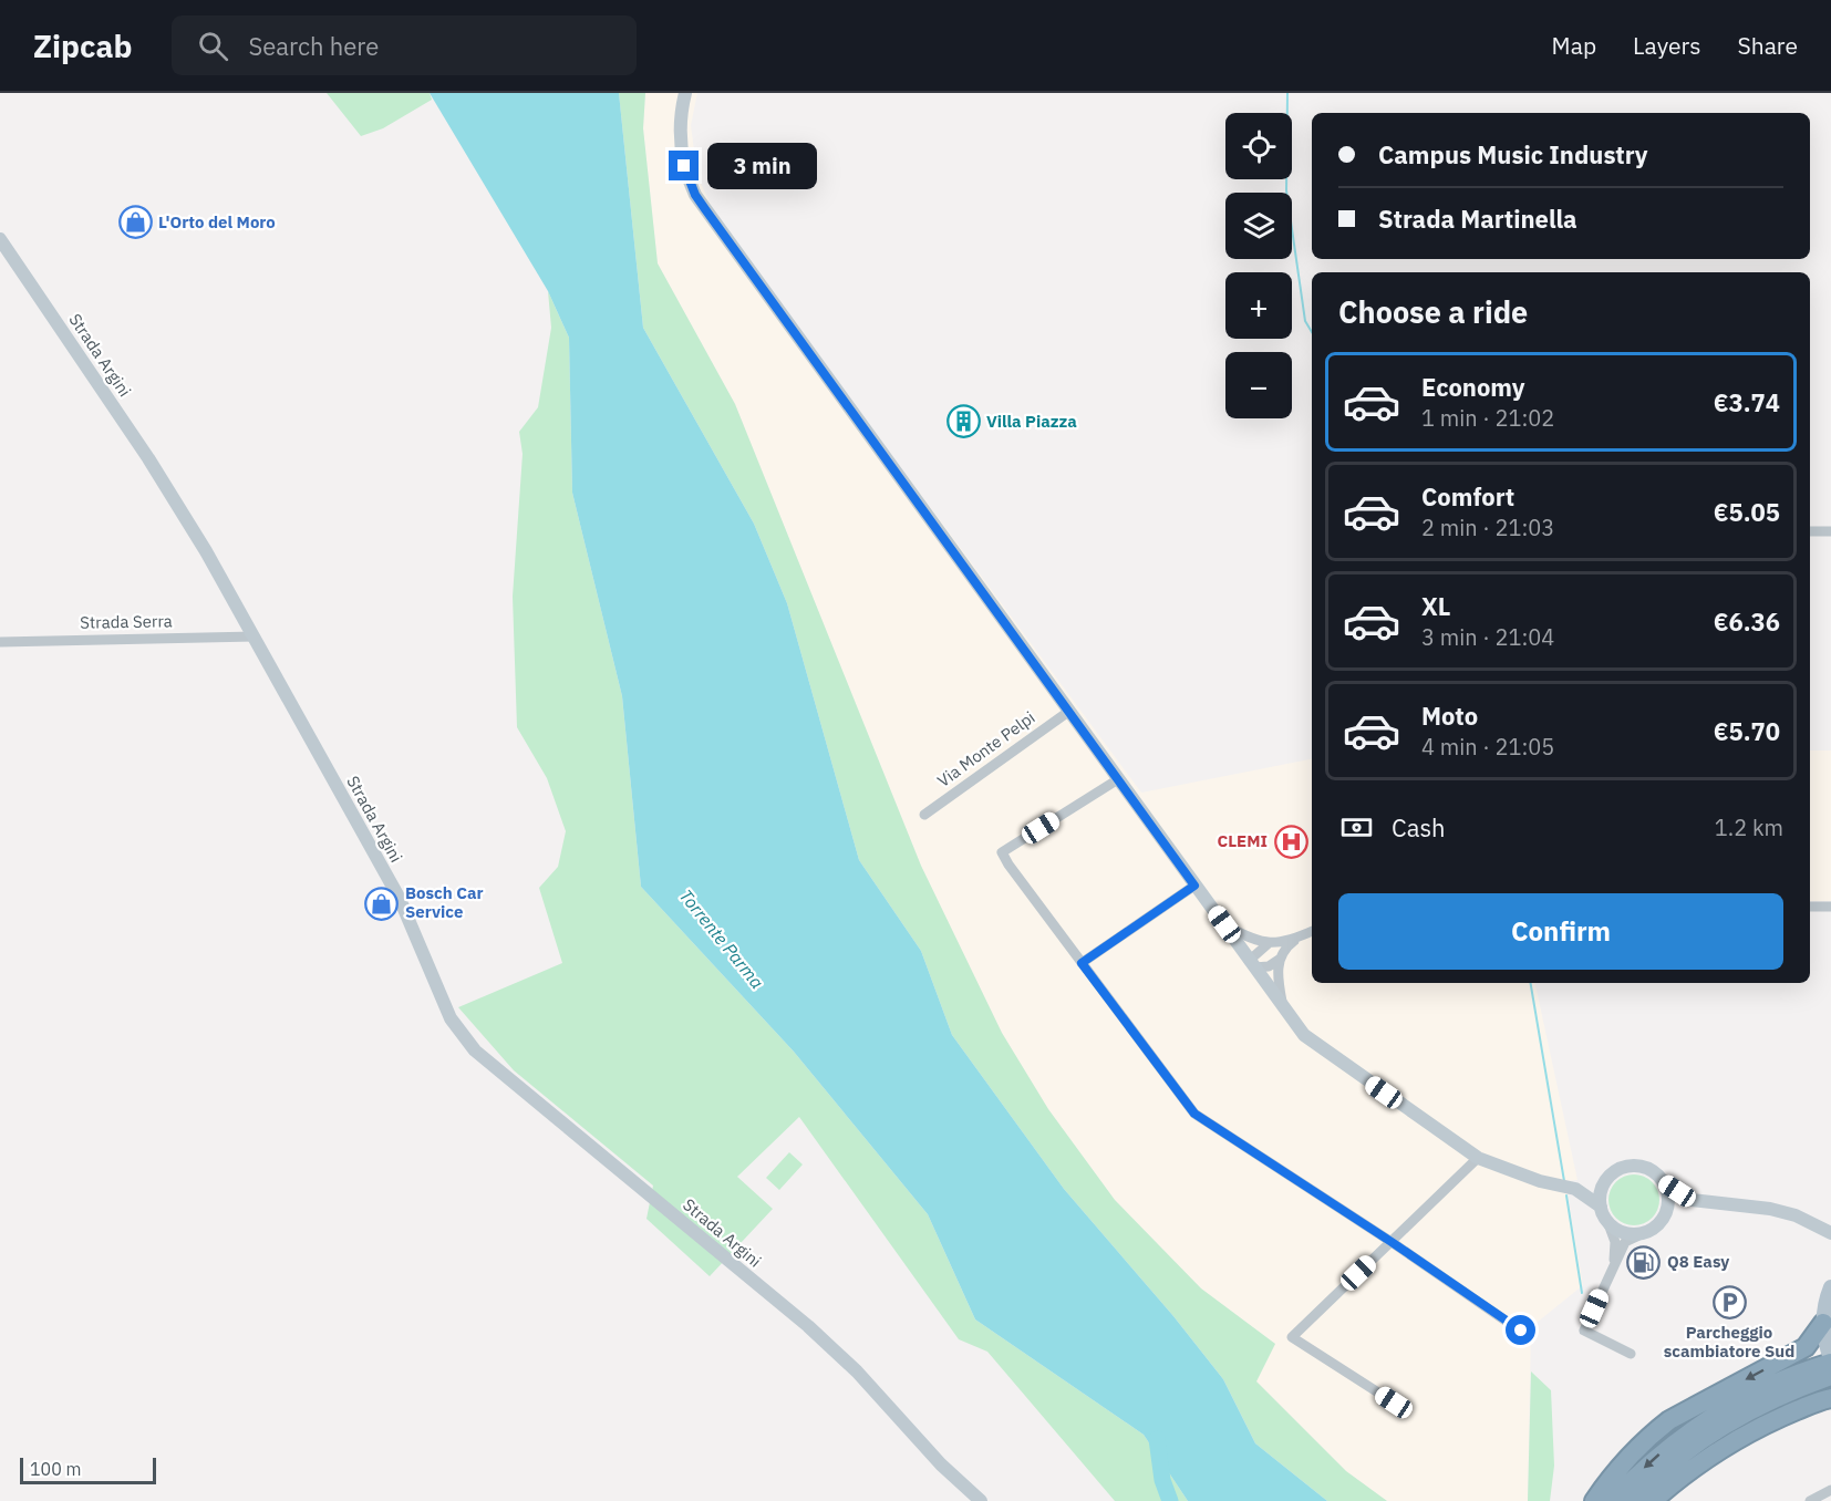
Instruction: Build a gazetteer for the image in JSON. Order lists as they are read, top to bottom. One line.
{"streets":{"street":["Strada Argini","Strada Serra","Via Monte Pelpi"]},"crossings":[["Strada Argini","Strada Serra"]],"water":["Torrente Parma"],"places":{"shop":["L'Orto del Moro","Bosch Car Service"],"building":["Villa Piazza"],"hospital":["CLEMI"],"fuel station":["Q8 Easy"],"parking":["Parcheggio scambiatore Sud"]},"scale_bar":"100 m","page":{"header":"Zipcab","search":"Search here","nav":["Map","Layers","Share"],"map_buttons":["+","−"],"banner":["Campus Music Industry","Strada Martinella"],"bubble":"3 min","heading":"Choose a ride","list":[{"name":"Economy","note":"1 min · 21:02","value":"€3.74"},{"name":"Comfort","note":"2 min · 21:03","value":"€5.05"},{"name":"XL","note":"3 min · 21:04","value":"€6.36"},{"name":"Moto","note":"4 min · 21:05","value":"€5.70"}],"pay":["Cash","1.2 km"],"buttons":"Confirm","scale":"100 m"}}
